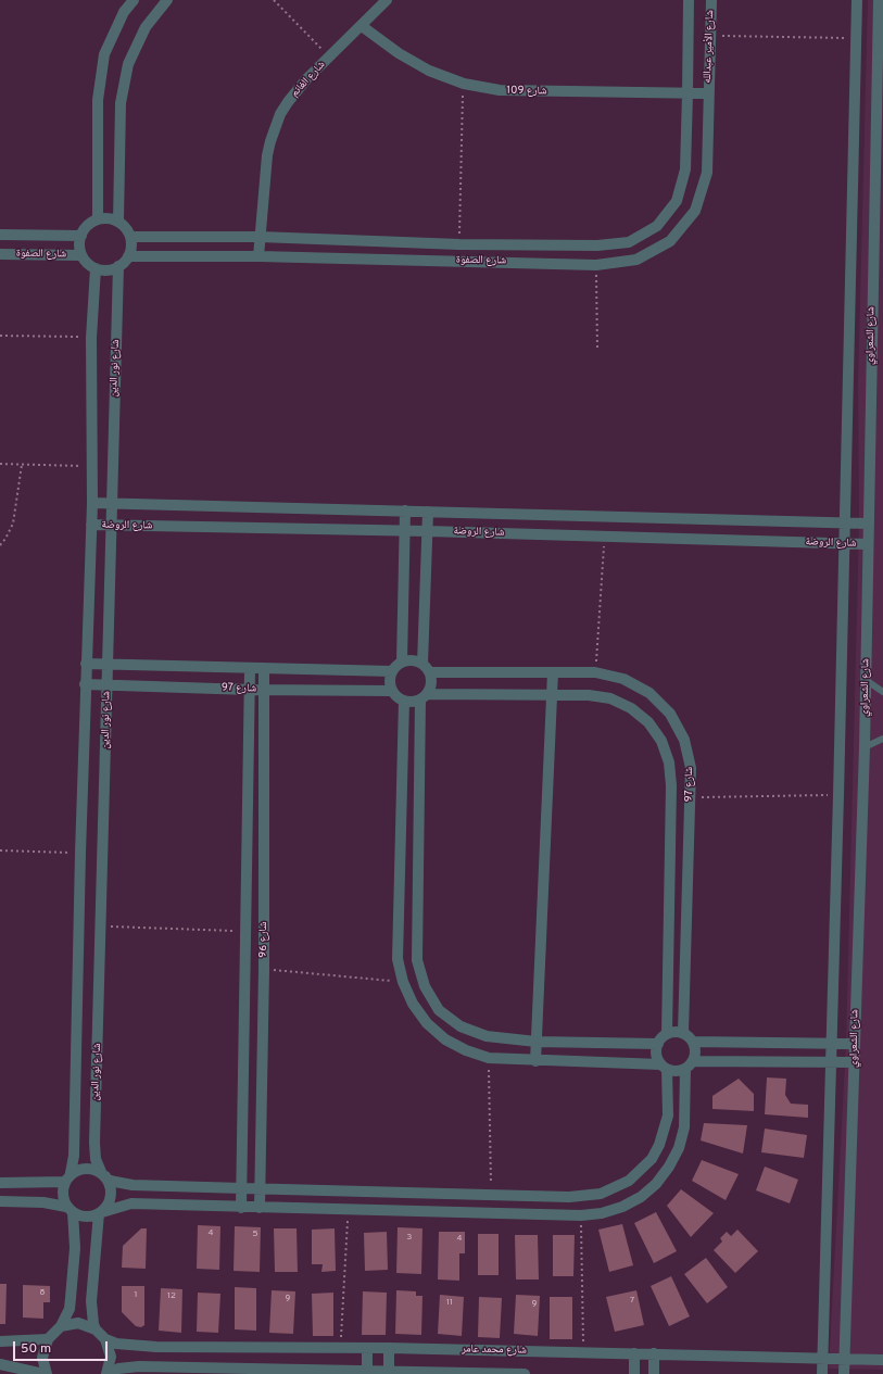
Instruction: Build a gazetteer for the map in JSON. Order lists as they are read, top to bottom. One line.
{"streets":{"street":["شارع الأمير عبدالله","شارع الغانم","شارع 109","شارع الصفوة","شارع الشعراوي","شارع نور الدين","شارع الروضة","شارع 97","شارع 96","شارع محمد عامر"]},"crossings":[["شارع الأمير عبدالله","شارع 109"],["شارع الأمير عبدالله","شارع الصفوة"],["شارع الغانم","شارع 109"],["شارع الغانم","شارع الصفوة"],["شارع 109","شارع الصفوة"],["شارع الصفوة","شارع نور الدين"],["شارع الشعراوي","شارع الروضة"],["شارع الشعراوي","شارع محمد عامر"],["شارع نور الدين","شارع الروضة"],["شارع نور الدين","شارع 97"],["شارع 97","شارع 96"]],"house_numbers":["4","5","3","4","8","1","12","9","7","11","9"],"scale_bar":"50 m"}
